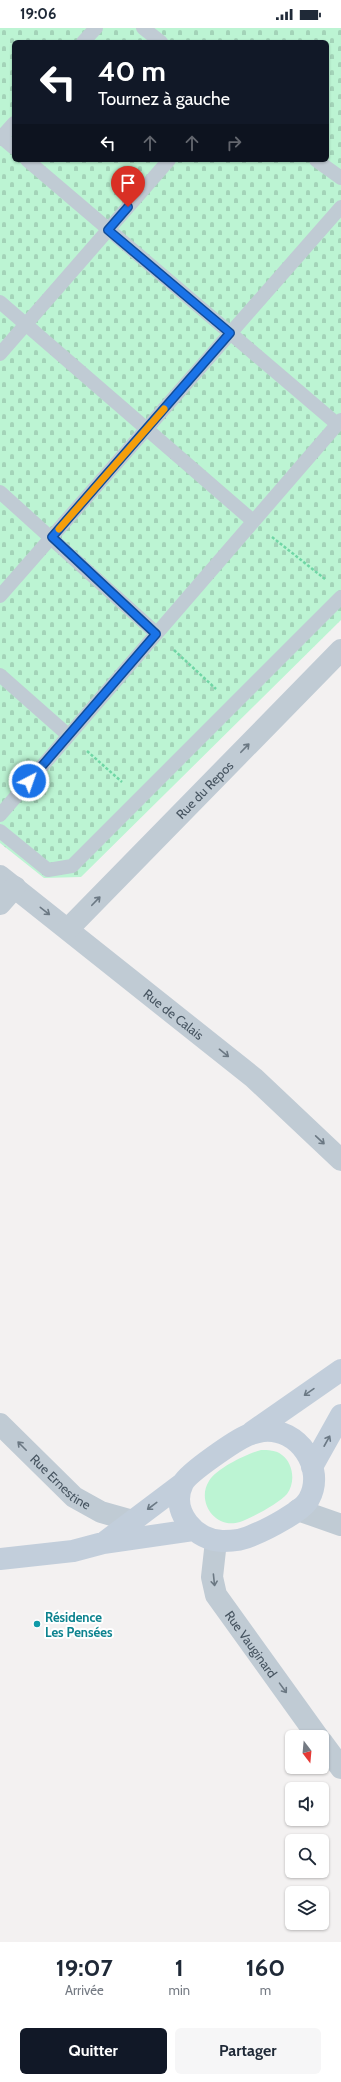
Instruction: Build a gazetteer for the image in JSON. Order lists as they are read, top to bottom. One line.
{"streets":{"street":["Rue du Repos","Rue de Calais","Rue Ernestine","Rue Vauginard"]},"crossings":[["Rue du Repos","Rue de Calais"]],"one_way":["Rue du Repos","Rue de Calais","Rue Ernestine","Rue Vauginard"],"places":["Résidence Les Pensées"],"north":"bottom","page":{"status":"19:06","turn":["40 m","Tournez à gauche"],"eta":["19:07","Arrivée","1","min","160","m"],"buttons":["Quitter","Partager"]}}
